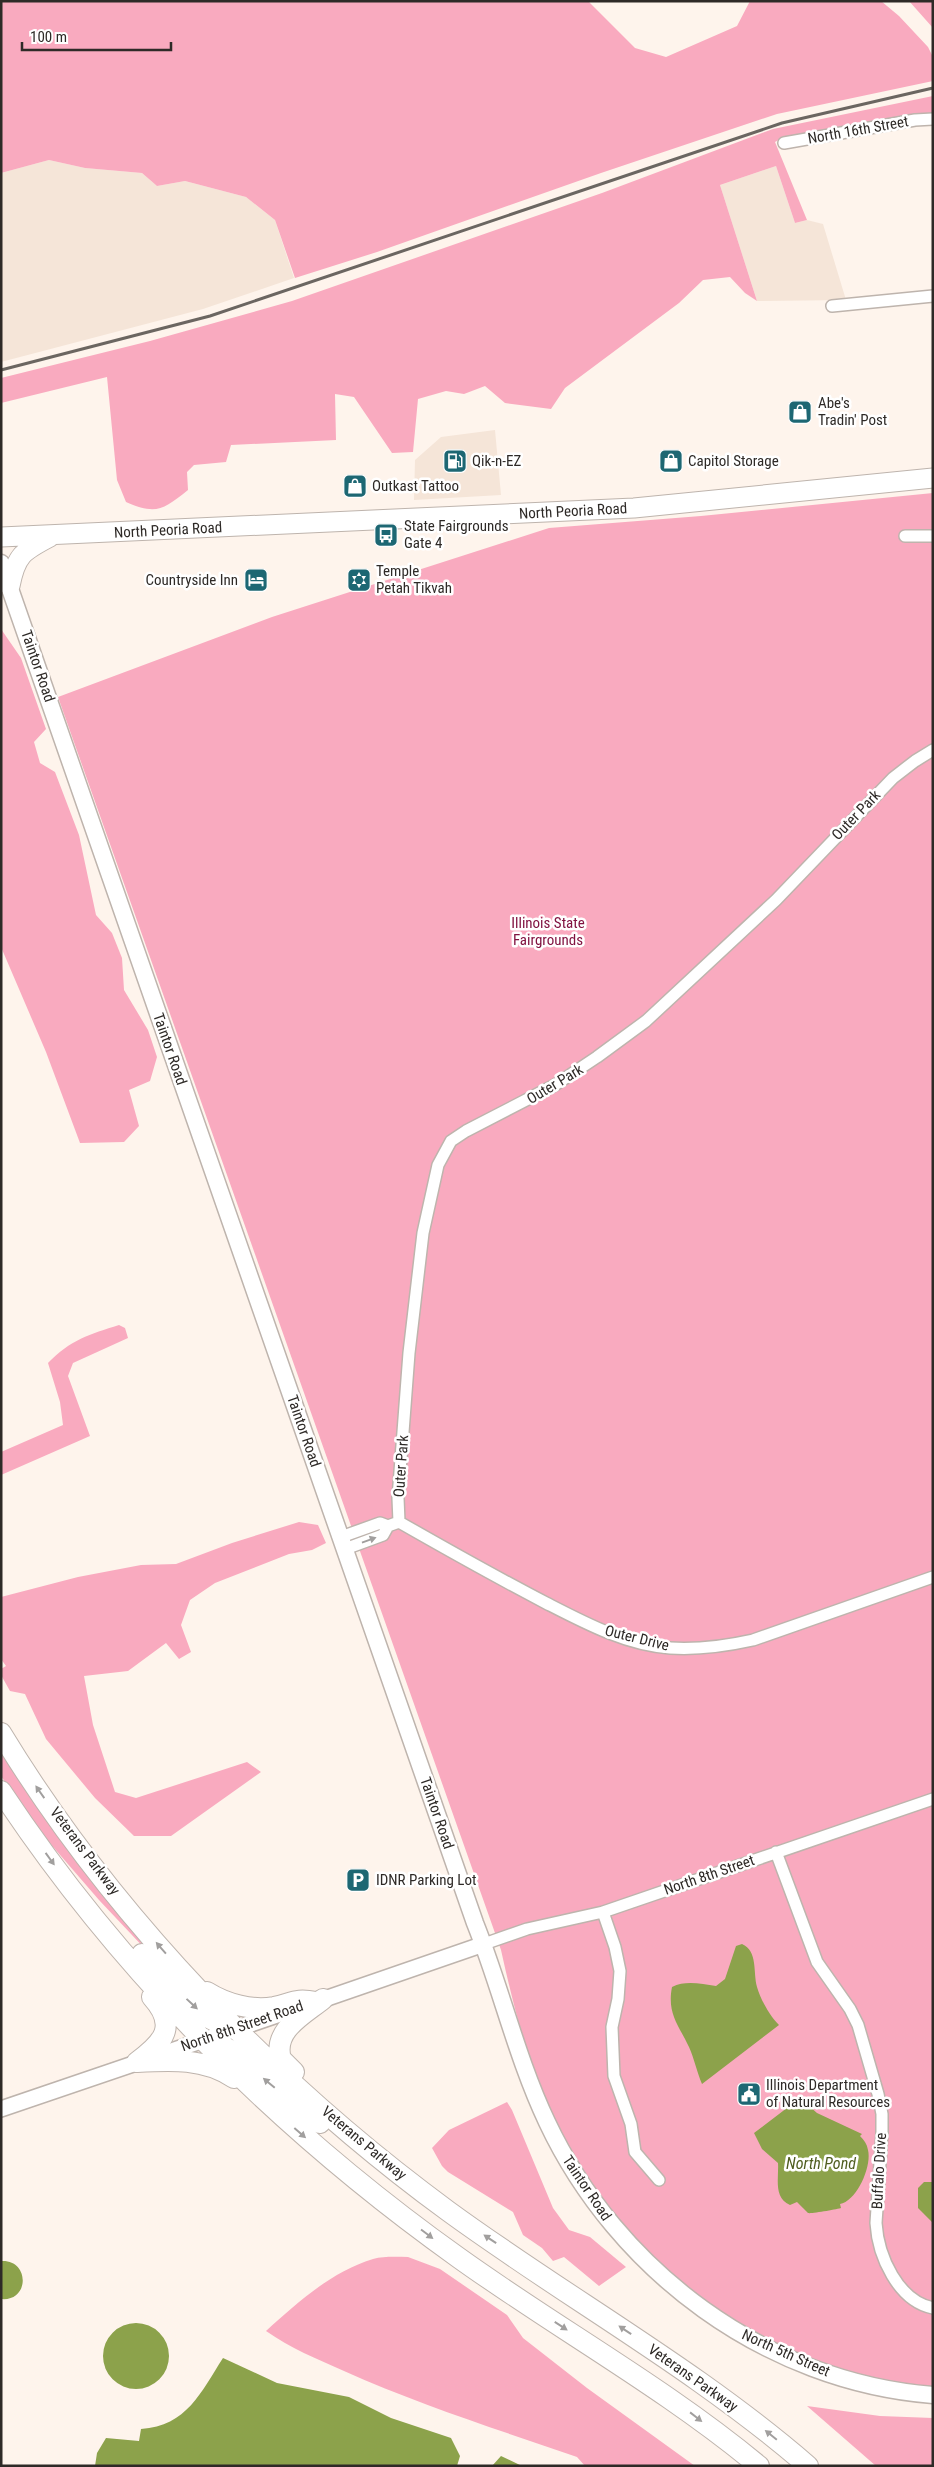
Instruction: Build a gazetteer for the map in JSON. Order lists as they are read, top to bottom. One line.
{"streets":{"highway":["Veterans Parkway"],"main road":["North Peoria Road","Taintor Road","North 5th Street"],"street":["North 16th Street","Outer Park","Outer Drive","North 8th Street","North 8th Street Road","Buffalo Drive"]},"crossings":[["Taintor Road","North 8th Street"],["Taintor Road","North 8th Street Road"],["Taintor Road","North 5th Street"],["Outer Park","Outer Drive"],["Veterans Parkway","North 8th Street Road"],["North 8th Street","North 8th Street Road"],["North 8th Street","Buffalo Drive"]],"water":["North Pond"],"parks":["Illinois State Fairgrounds"],"places":{"shop":["Abe's Tradin' Post","Capitol Storage","Outkast Tattoo"],"fuel station":["Qik-n-EZ"],"bus stop":["State Fairgrounds Gate 4"],"hotel":["Countryside Inn"],"synagogue":["Temple Petah Tikvah"],"parking":["IDNR Parking Lot"],"public building":["Illinois Department of Natural Resources"]},"scale_bar":"100 m"}
